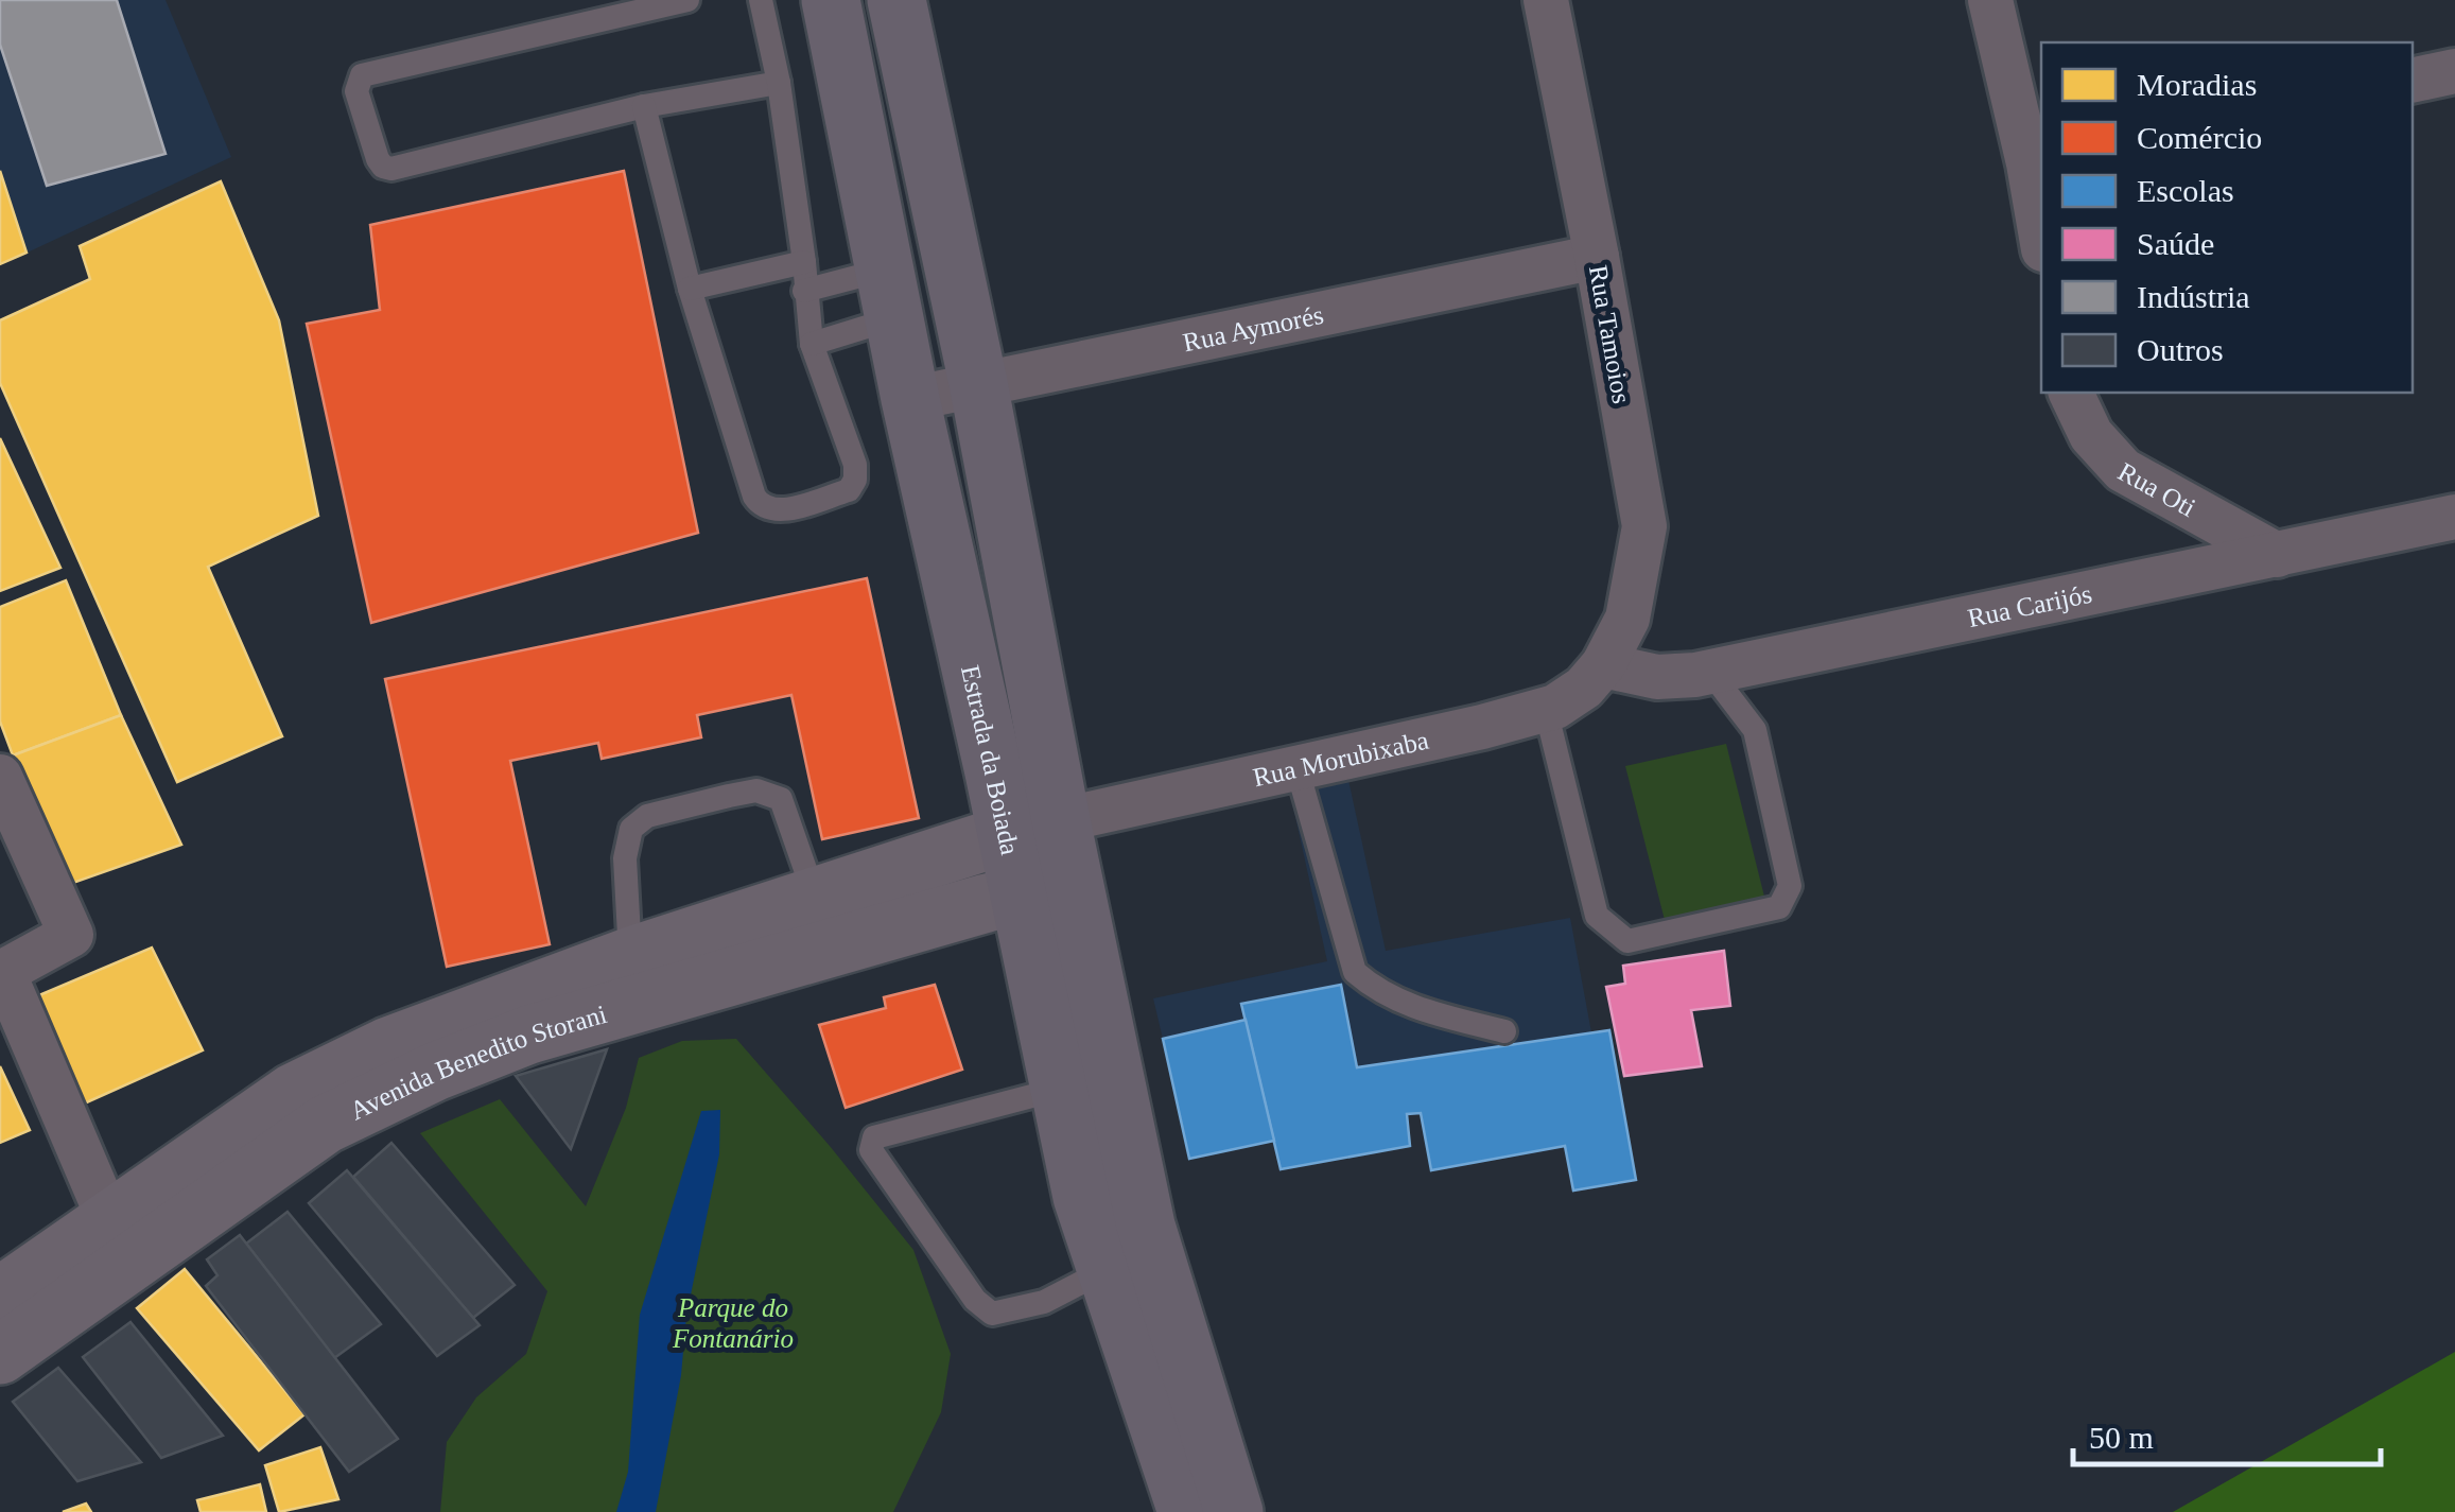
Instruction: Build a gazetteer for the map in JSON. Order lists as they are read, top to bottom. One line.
{"streets":{"main road":["Estrada da Boiada","Avenida Benedito Storani"],"street":["Rua Aymorés","Rua Tamoios","Rua Oti","Rua Carijós","Rua Morubixaba"]},"crossings":[["Rua Aymorés","Rua Tamoios"],["Rua Aymorés","Estrada da Boiada"],["Rua Tamoios","Rua Carijós"],["Rua Tamoios","Rua Morubixaba"],["Rua Oti","Rua Carijós"],["Rua Carijós","Rua Morubixaba"],["Rua Morubixaba","Avenida Benedito Storani"],["Estrada da Boiada","Avenida Benedito Storani"]],"parks":["Parque do Fontanário"],"legend":["Moradias","Comércio","Escolas","Saúde","Indústria","Outros"],"scale_bar":"50 m"}
